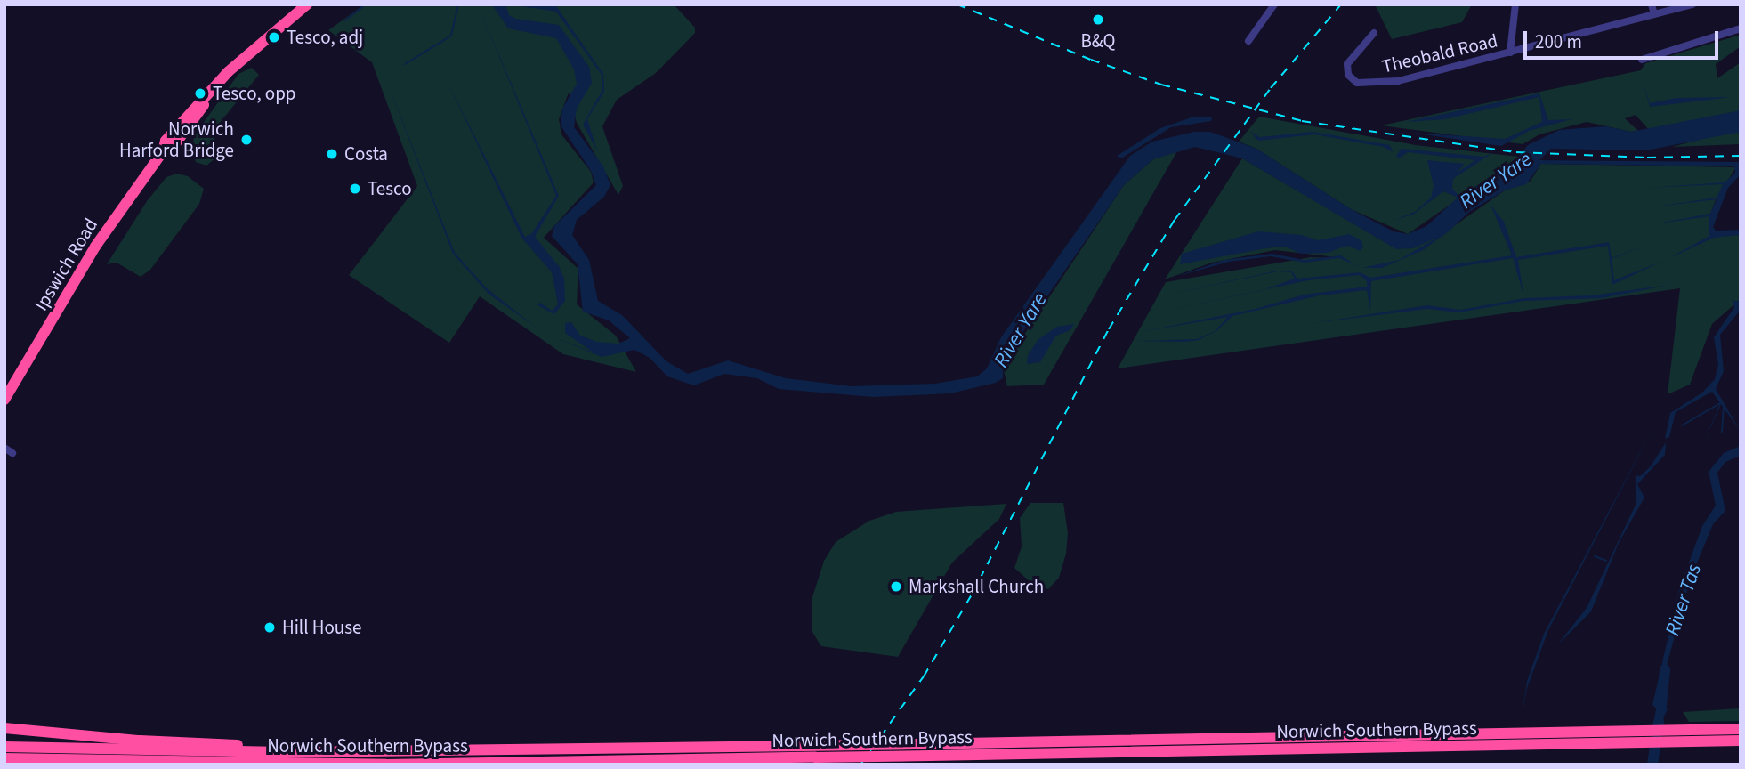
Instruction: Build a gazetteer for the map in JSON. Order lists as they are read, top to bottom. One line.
{"streets":{"highway":["Ipswich Road","Norwich Southern Bypass"],"street":["Theobald Road"]},"water":["River Yare","River Tas"],"places":["B&Q","Tesco, adj","Tesco, opp","Norwich Harford Bridge","Costa","Tesco","Markshall Church","Hill House"],"scale_bar":"200 m"}
